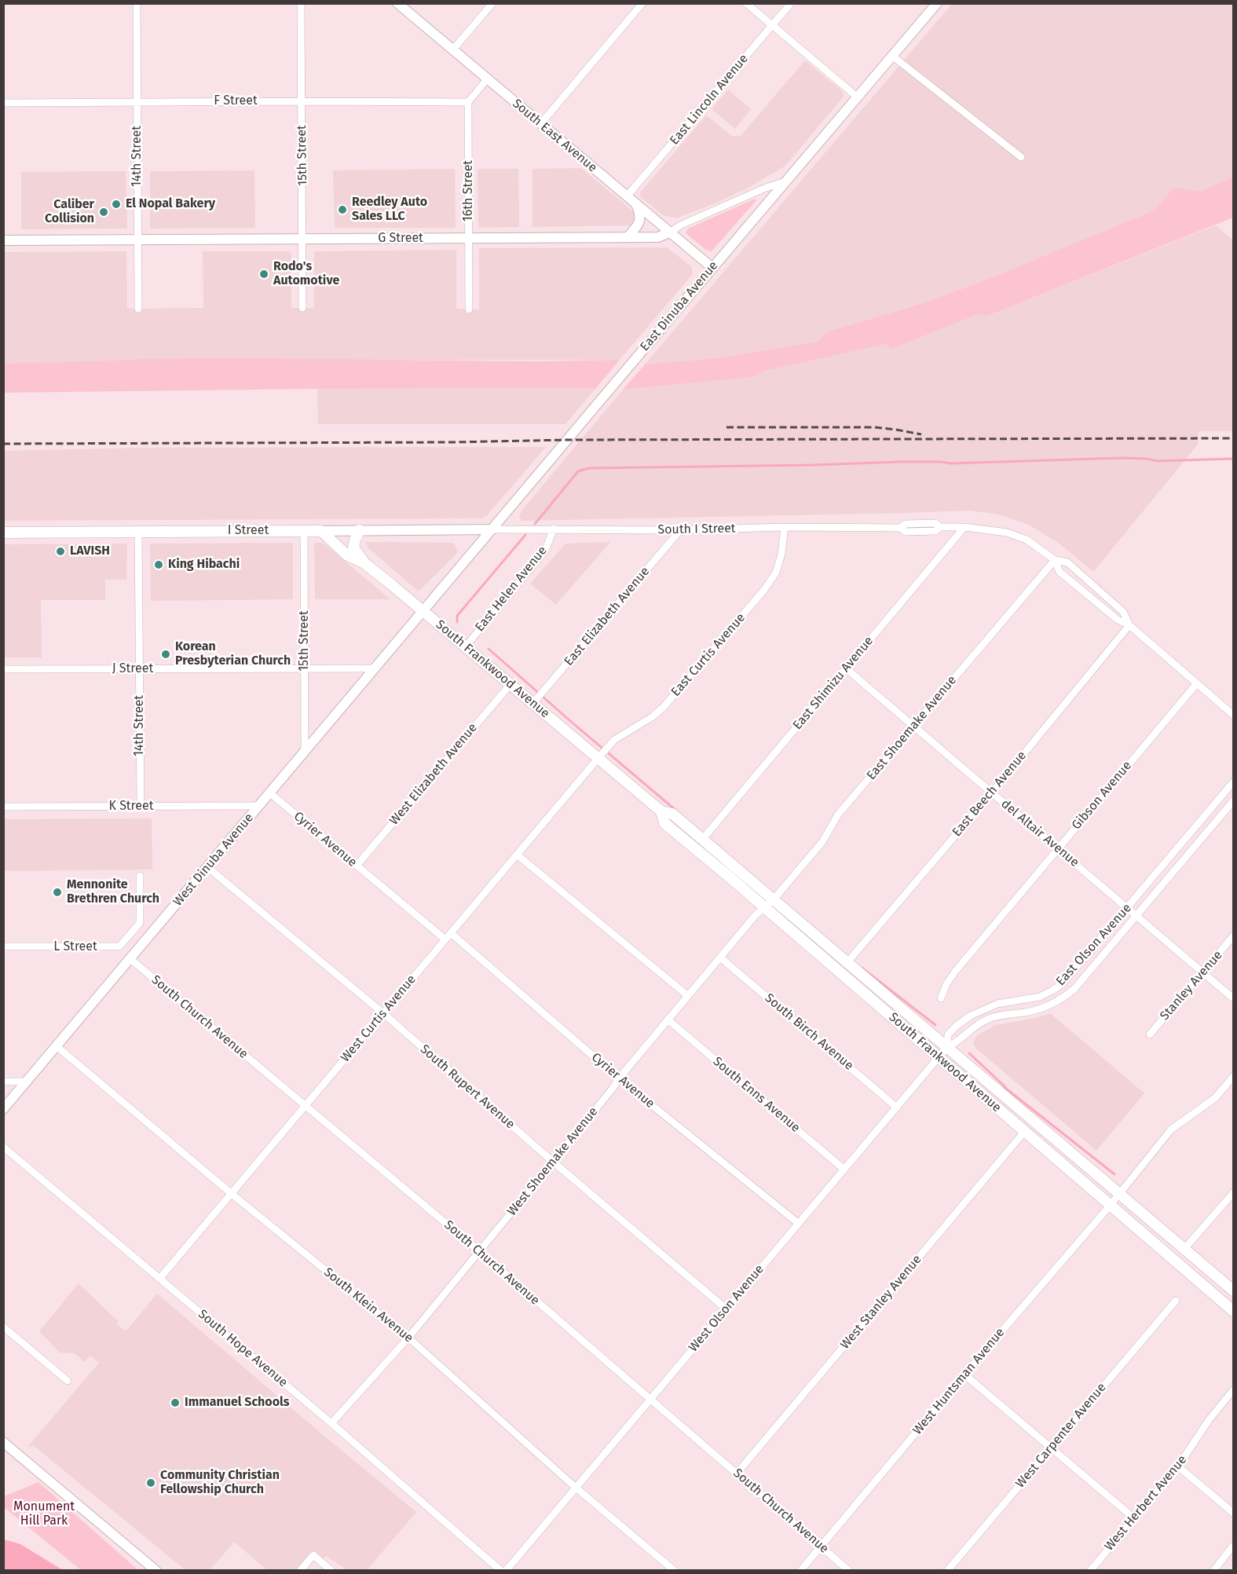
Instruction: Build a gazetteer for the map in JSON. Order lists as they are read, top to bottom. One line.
{"streets":{"main road":["I Street","South Frankwood Avenue"],"street":["East Lincoln Avenue","F Street","South East Avenue","15th Street","14th Street","16th Street","G Street","East Dinuba Avenue","South I Street","East Helen Avenue","East Elizabeth Avenue","East Curtis Avenue","J Street","East Shimizu Avenue","East Shoemake Avenue","West Elizabeth Avenue","East Beech Avenue","Gibson Avenue","K Street","del Altair Avenue","Cyrier Avenue","West Dinuba Avenue","East Olson Avenue","L Street","Stanley Avenue","South Church Avenue","West Curtis Avenue","South Birch Avenue","South Rupert Avenue","South Enns Avenue","West Shoemake Avenue","West Stanley Avenue","South Klein Avenue","West Olson Avenue","South Hope Avenue","West Huntsman Avenue","West Carpenter Avenue","West Herbert Avenue"]},"crossings":[["East Lincoln Avenue","South East Avenue"],["F Street","15th Street"],["F Street","14th Street"],["F Street","16th Street"],["South East Avenue","G Street"],["South East Avenue","East Dinuba Avenue"],["15th Street","G Street"],["15th Street","I Street"],["15th Street","J Street"],["15th Street","West Dinuba Avenue"],["14th Street","G Street"],["14th Street","I Street"],["14th Street","J Street"],["14th Street","K Street"],["16th Street","G Street"],["G Street","East Dinuba Avenue"],["East Dinuba Avenue","South I Street"],["East Dinuba Avenue","I Street"],["East Dinuba Avenue","South Frankwood Avenue"],["East Dinuba Avenue","West Dinuba Avenue"],["South I Street","I Street"],["South I Street","East Helen Avenue"],["South I Street","East Elizabeth Avenue"],["South I Street","East Curtis Avenue"],["South I Street","East Shimizu Avenue"],["South I Street","East Shoemake Avenue"],["I Street","South Frankwood Avenue"],["East Helen Avenue","South Frankwood Avenue"],["East Elizabeth Avenue","South Frankwood Avenue"],["East Curtis Avenue","South Frankwood Avenue"],["East Curtis Avenue","West Curtis Avenue"],["J Street","West Dinuba Avenue"],["South Frankwood Avenue","East Shimizu Avenue"],["South Frankwood Avenue","East Shoemake Avenue"],["South Frankwood Avenue","West Elizabeth Avenue"],["South Frankwood Avenue","East Beech Avenue"],["South Frankwood Avenue","West Dinuba Avenue"],["South Frankwood Avenue","East Olson Avenue"],["South Frankwood Avenue","West Curtis Avenue"],["South Frankwood Avenue","West Shoemake Avenue"],["South Frankwood Avenue","West Stanley Avenue"],["South Frankwood Avenue","West Olson Avenue"],["South Frankwood Avenue","West Huntsman Avenue"],["East Shimizu Avenue","del Altair Avenue"],["East Shoemake Avenue","del Altair Avenue"],["East Shoemake Avenue","West Shoemake Avenue"],["West Elizabeth Avenue","Cyrier Avenue"],["East Beech Avenue","del Altair Avenue"],["Gibson Avenue","del Altair Avenue"],["K Street","West Dinuba Avenue"],["del Altair Avenue","East Olson Avenue"],["del Altair Avenue","Stanley Avenue"],["Cyrier Avenue","West Dinuba Avenue"],["Cyrier Avenue","West Curtis Avenue"],["Cyrier Avenue","West Shoemake Avenue"],["Cyrier Avenue","West Olson Avenue"],["West Dinuba Avenue","South Church Avenue"],["West Dinuba Avenue","South Rupert Avenue"],["West Dinuba Avenue","South Klein Avenue"],["East Olson Avenue","West Olson Avenue"],["South Church Avenue","West Curtis Avenue"],["South Church Avenue","West Shoemake Avenue"],["South Church Avenue","West Stanley Avenue"],["South Church Avenue","West Olson Avenue"],["South Church Avenue","West Huntsman Avenue"],["West Curtis Avenue","South Rupert Avenue"],["West Curtis Avenue","South Klein Avenue"],["West Curtis Avenue","South Hope Avenue"],["South Birch Avenue","West Shoemake Avenue"],["South Birch Avenue","West Olson Avenue"],["South Rupert Avenue","West Shoemake Avenue"],["South Rupert Avenue","West Olson Avenue"],["South Enns Avenue","West Shoemake Avenue"],["South Enns Avenue","West Olson Avenue"],["West Shoemake Avenue","South Klein Avenue"],["West Shoemake Avenue","South Hope Avenue"],["South Klein Avenue","West Olson Avenue"]],"parks":["Monument Hill Park"],"places":["El Nopal Bakery","Reedley Auto Sales LLC","Caliber Collision","Rodo's Automotive","LAVISH","King Hibachi","Korean Presbyterian Church","Mennonite Brethren Church","Immanuel Schools","Community Christian Fellowship Church"]}
